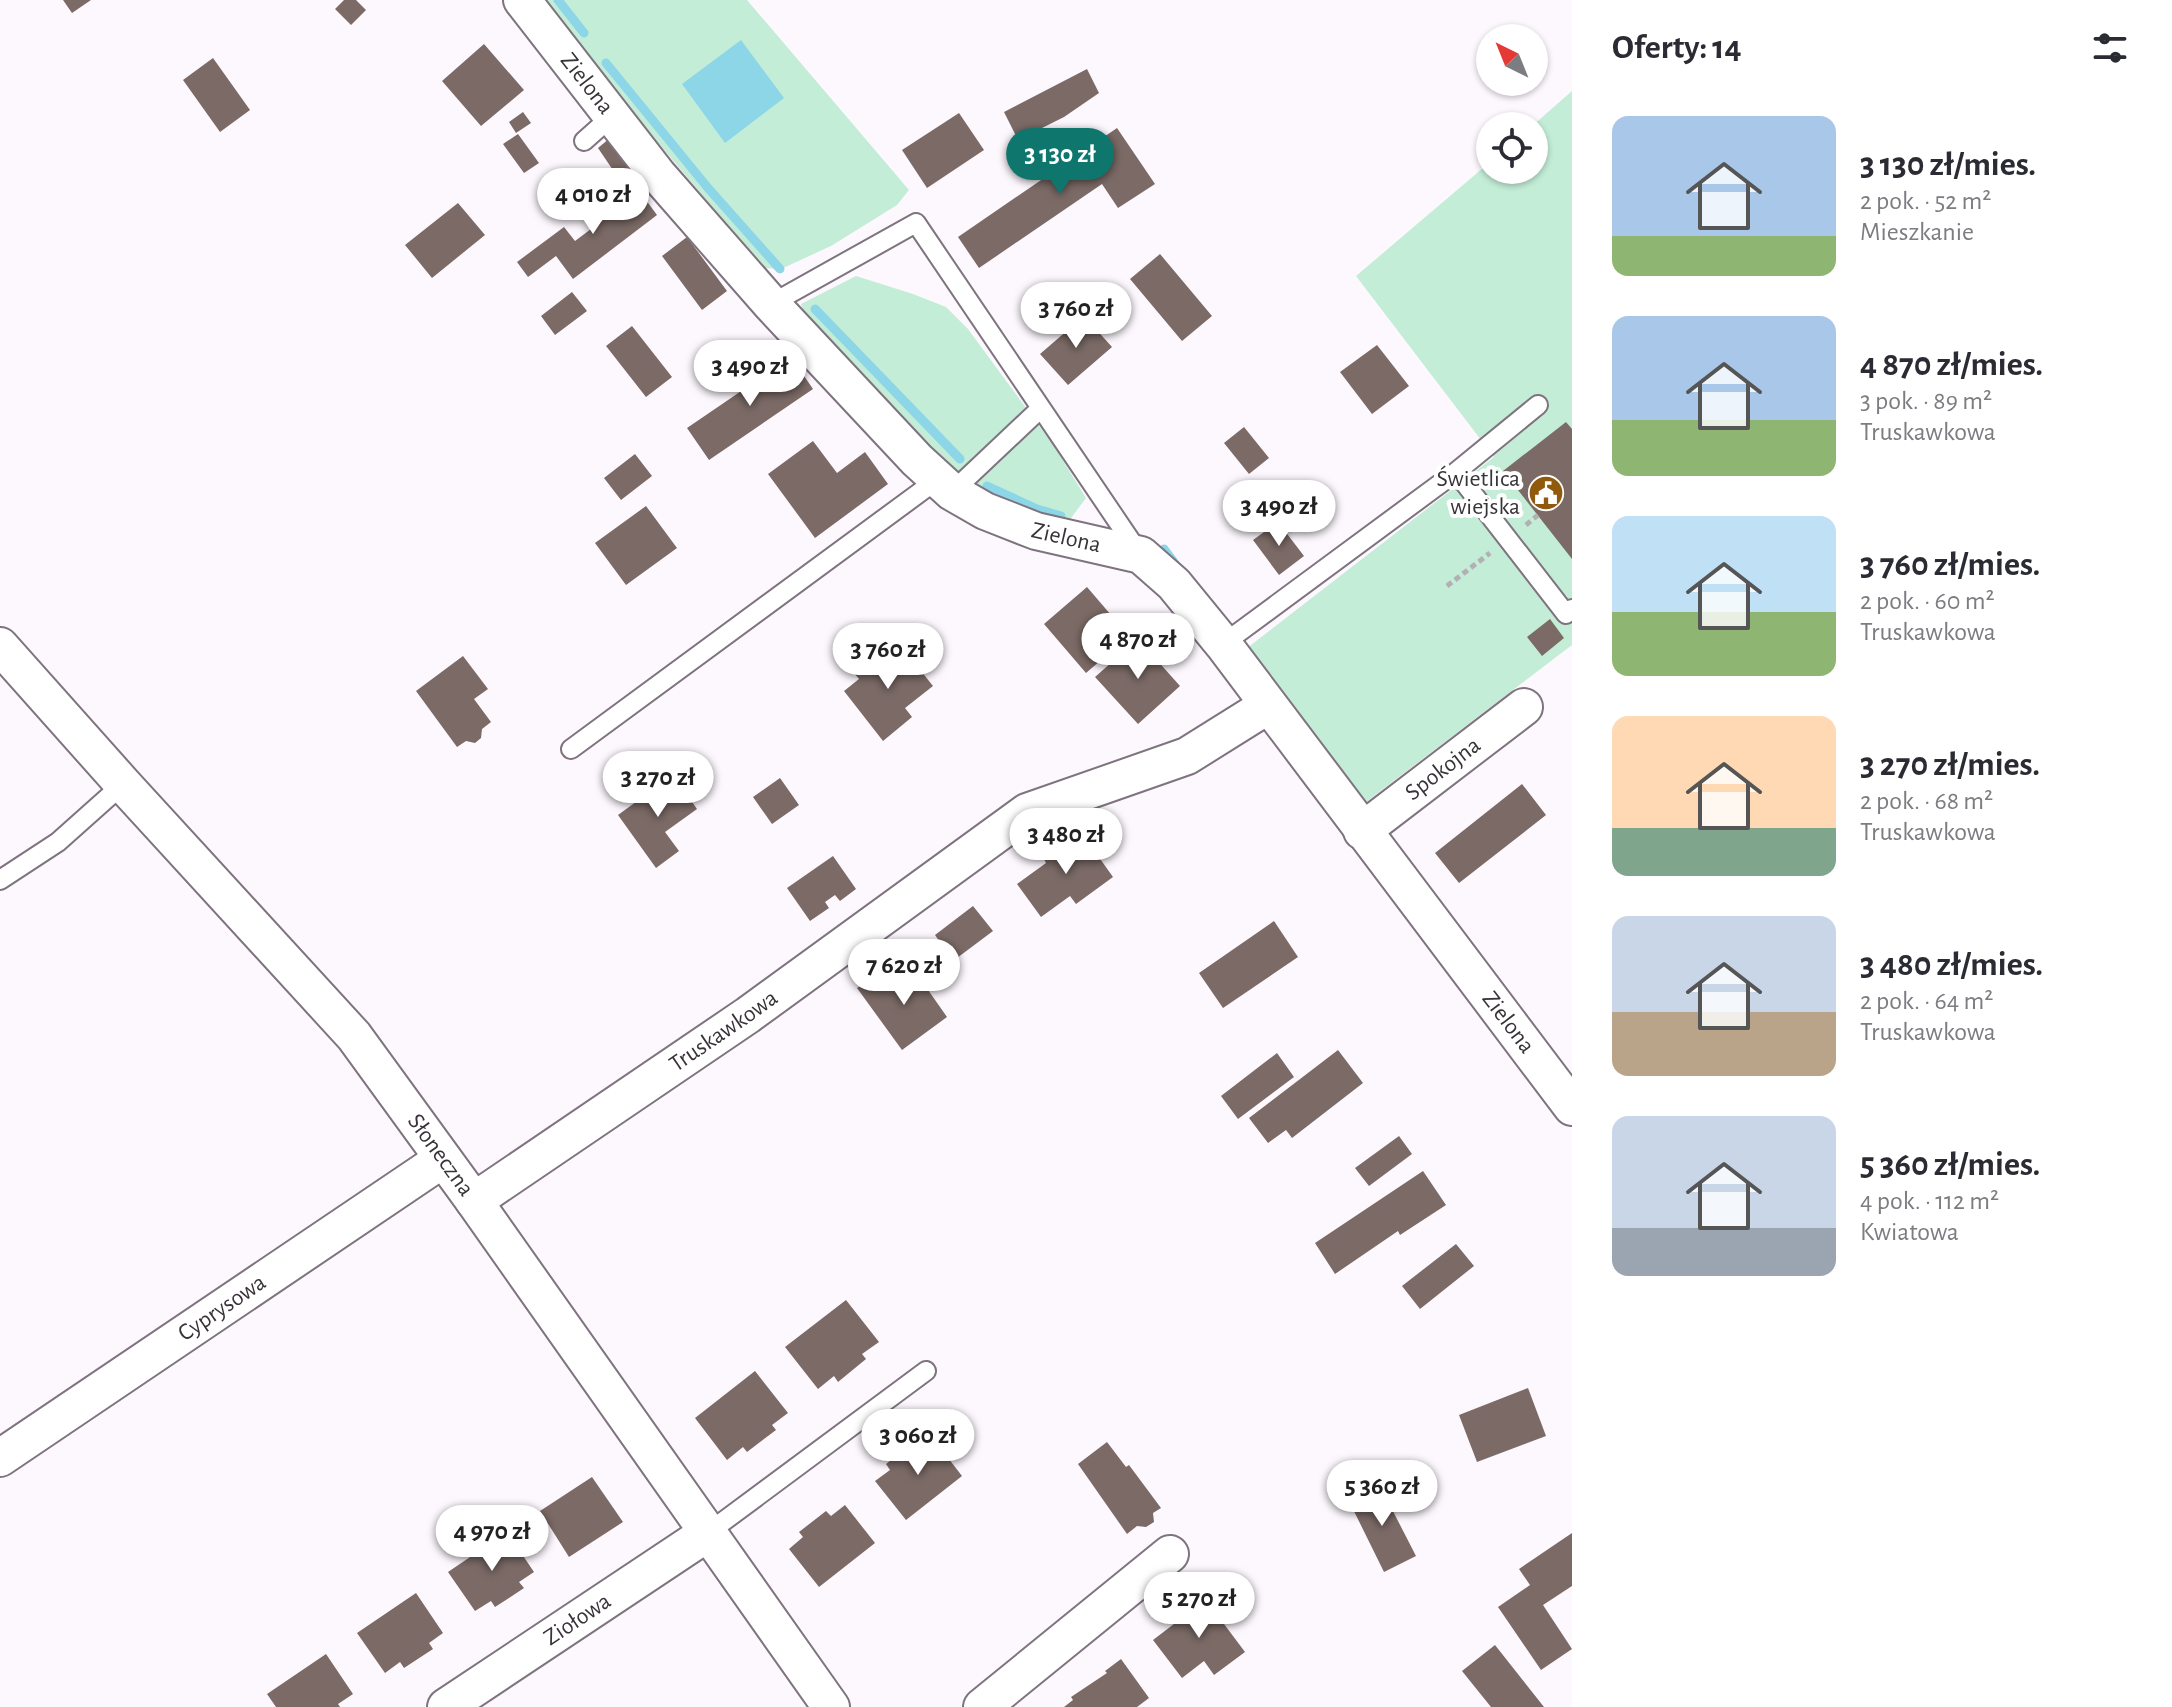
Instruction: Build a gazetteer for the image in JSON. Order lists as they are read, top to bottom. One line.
{"streets":{"street":["Zielona","Spokojna","Truskawkowa","Słoneczna","Cyprysowa","Ziołowa"]},"crossings":[["Zielona","Spokojna"],["Zielona","Truskawkowa"],["Truskawkowa","Słoneczna"],["Słoneczna","Cyprysowa"],["Słoneczna","Ziołowa"]],"places":{"public building":["Świetlica wiejska"]},"north":"top left","page":{"heading":"Oferty: 14","list":[{"name":"3 130 zł/mies.","note":"2 pok. · 52 m² · Mieszkanie"},{"name":"4 870 zł/mies.","note":"3 pok. · 89 m² · Truskawkowa"},{"name":"3 760 zł/mies.","note":"2 pok. · 60 m² · Truskawkowa"},{"name":"3 270 zł/mies.","note":"2 pok. · 68 m² · Truskawkowa"},{"name":"3 480 zł/mies.","note":"2 pok. · 64 m² · Truskawkowa"},{"name":"5 360 zł/mies.","note":"4 pok. · 112 m² · Kwiatowa"}],"price":["3 130 zł","4 010 zł","3 760 zł","3 490 zł","3 490 zł","4 870 zł","3 760 zł","3 270 zł","3 480 zł","7 620 zł","3 060 zł","5 360 zł","4 970 zł","5 270 zł"]}}
